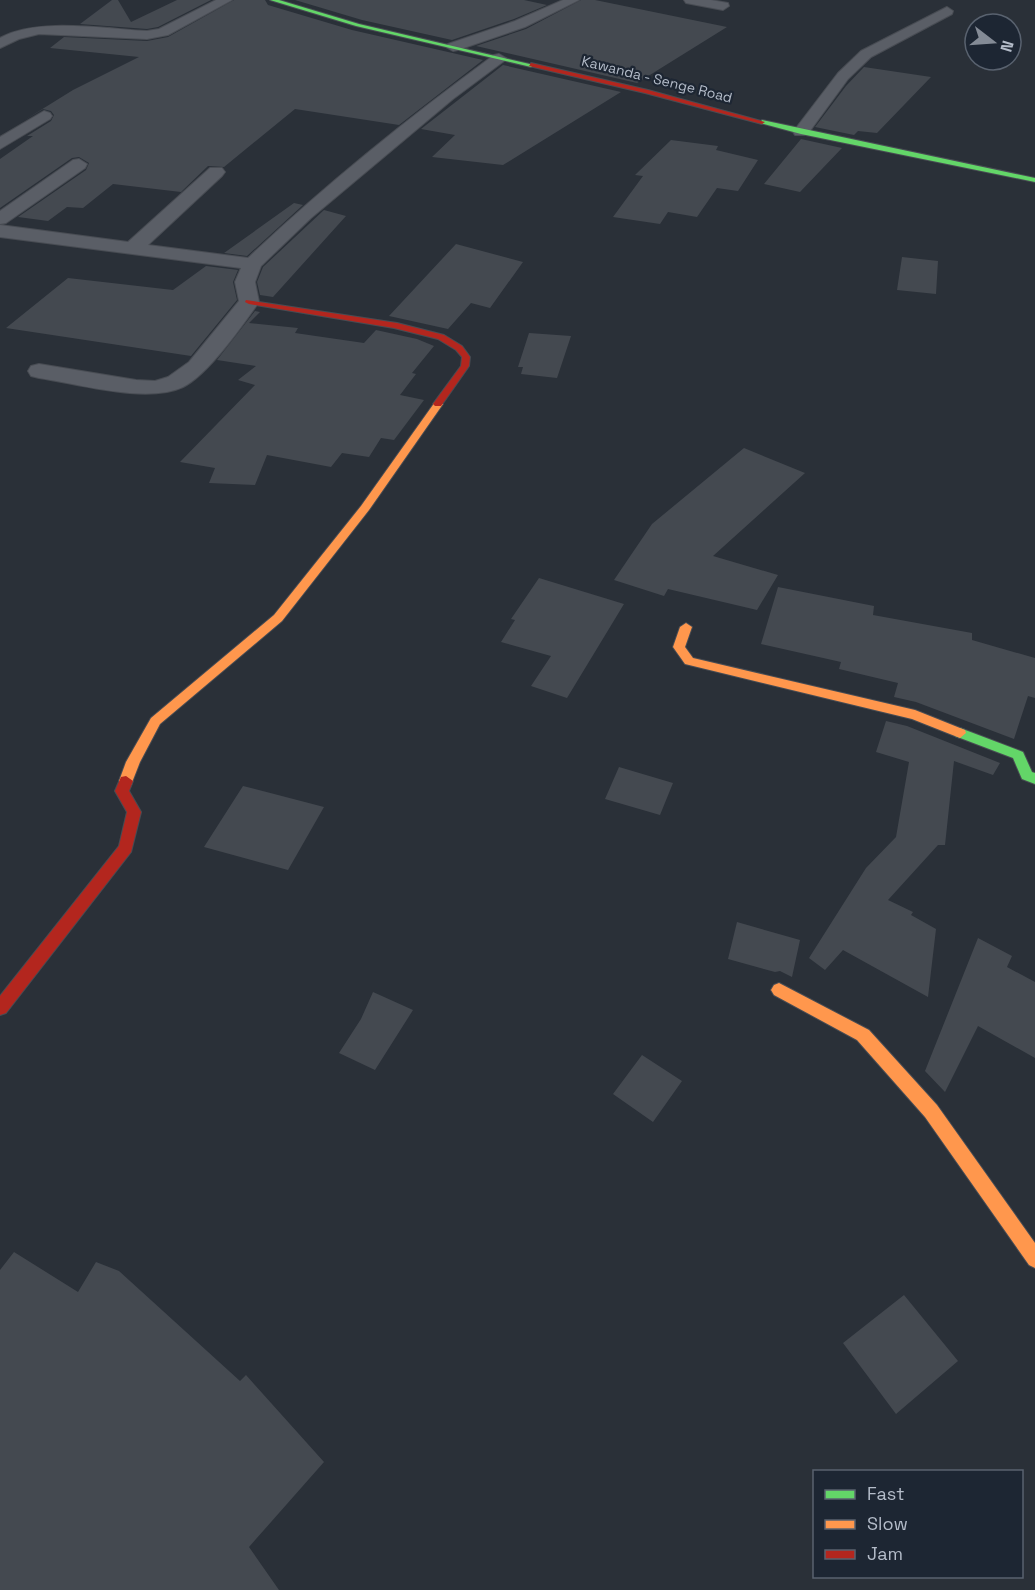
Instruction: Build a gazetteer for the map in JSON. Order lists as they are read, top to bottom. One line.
{"streets":{"street":["Kawanda - Senge Road"]},"legend":["Fast","Slow","Jam"],"north":"right"}
